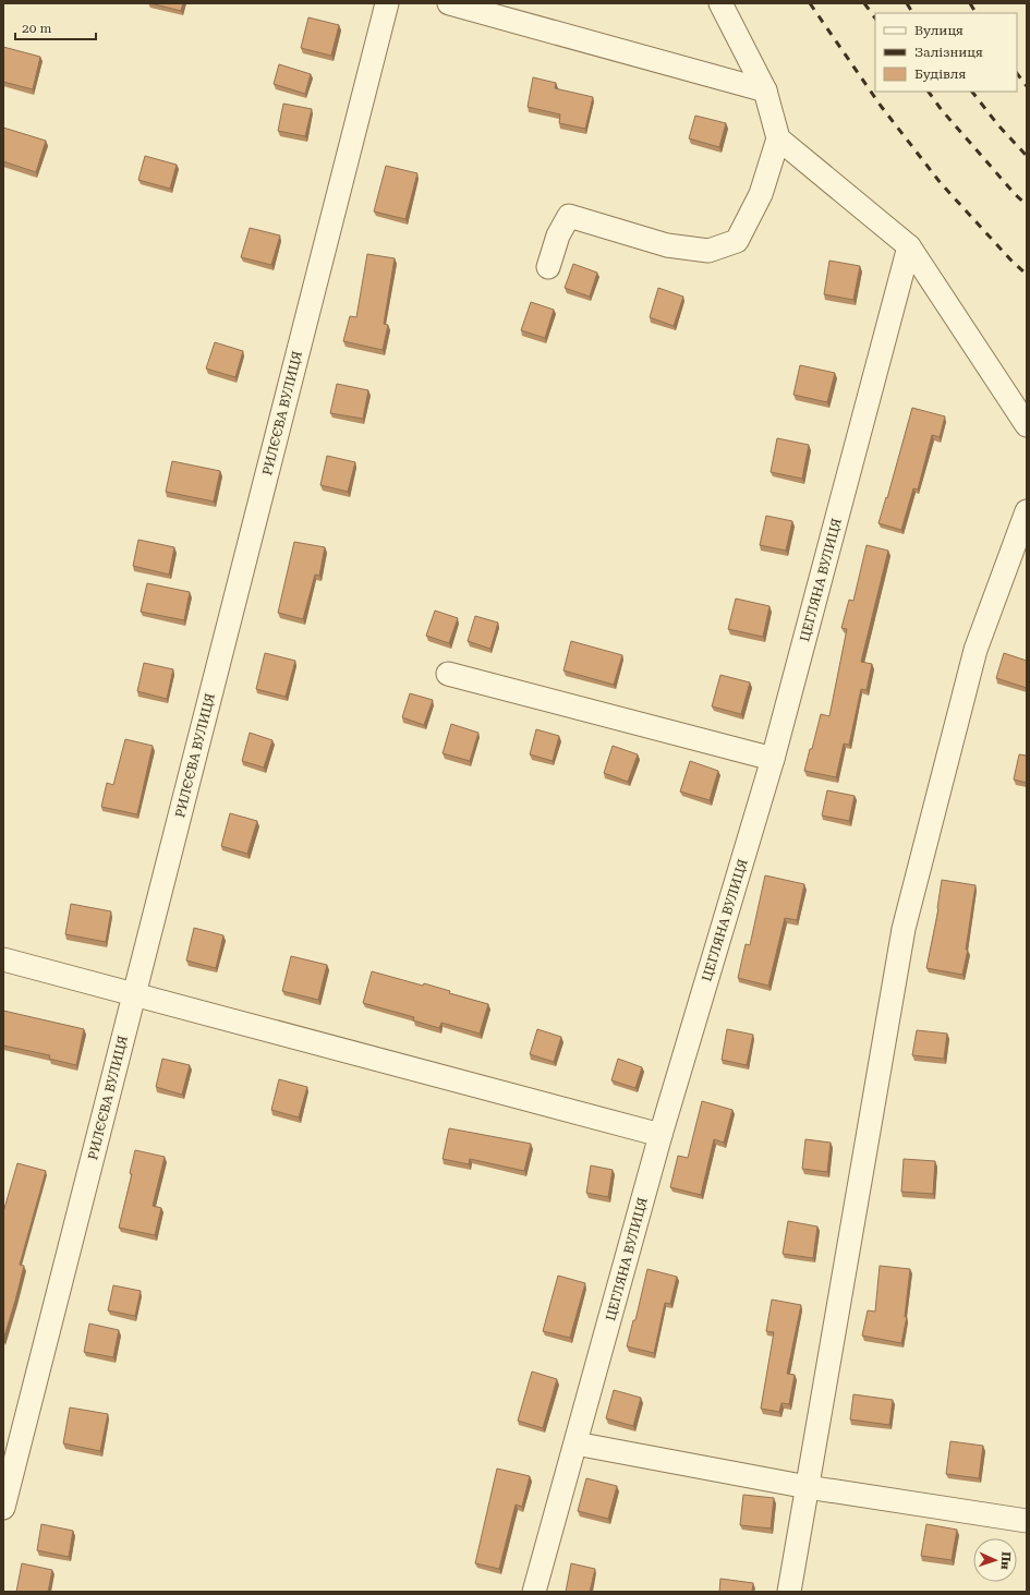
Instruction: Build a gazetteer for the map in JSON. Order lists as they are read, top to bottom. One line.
{"streets":{"street":["РИЛЄЄВА ВУЛИЦЯ","ЦЕГЛЯНА ВУЛИЦЯ"]},"legend":["Вулиця","Залізниця","Будівля"],"scale_bar":"20 m","north":"right"}
